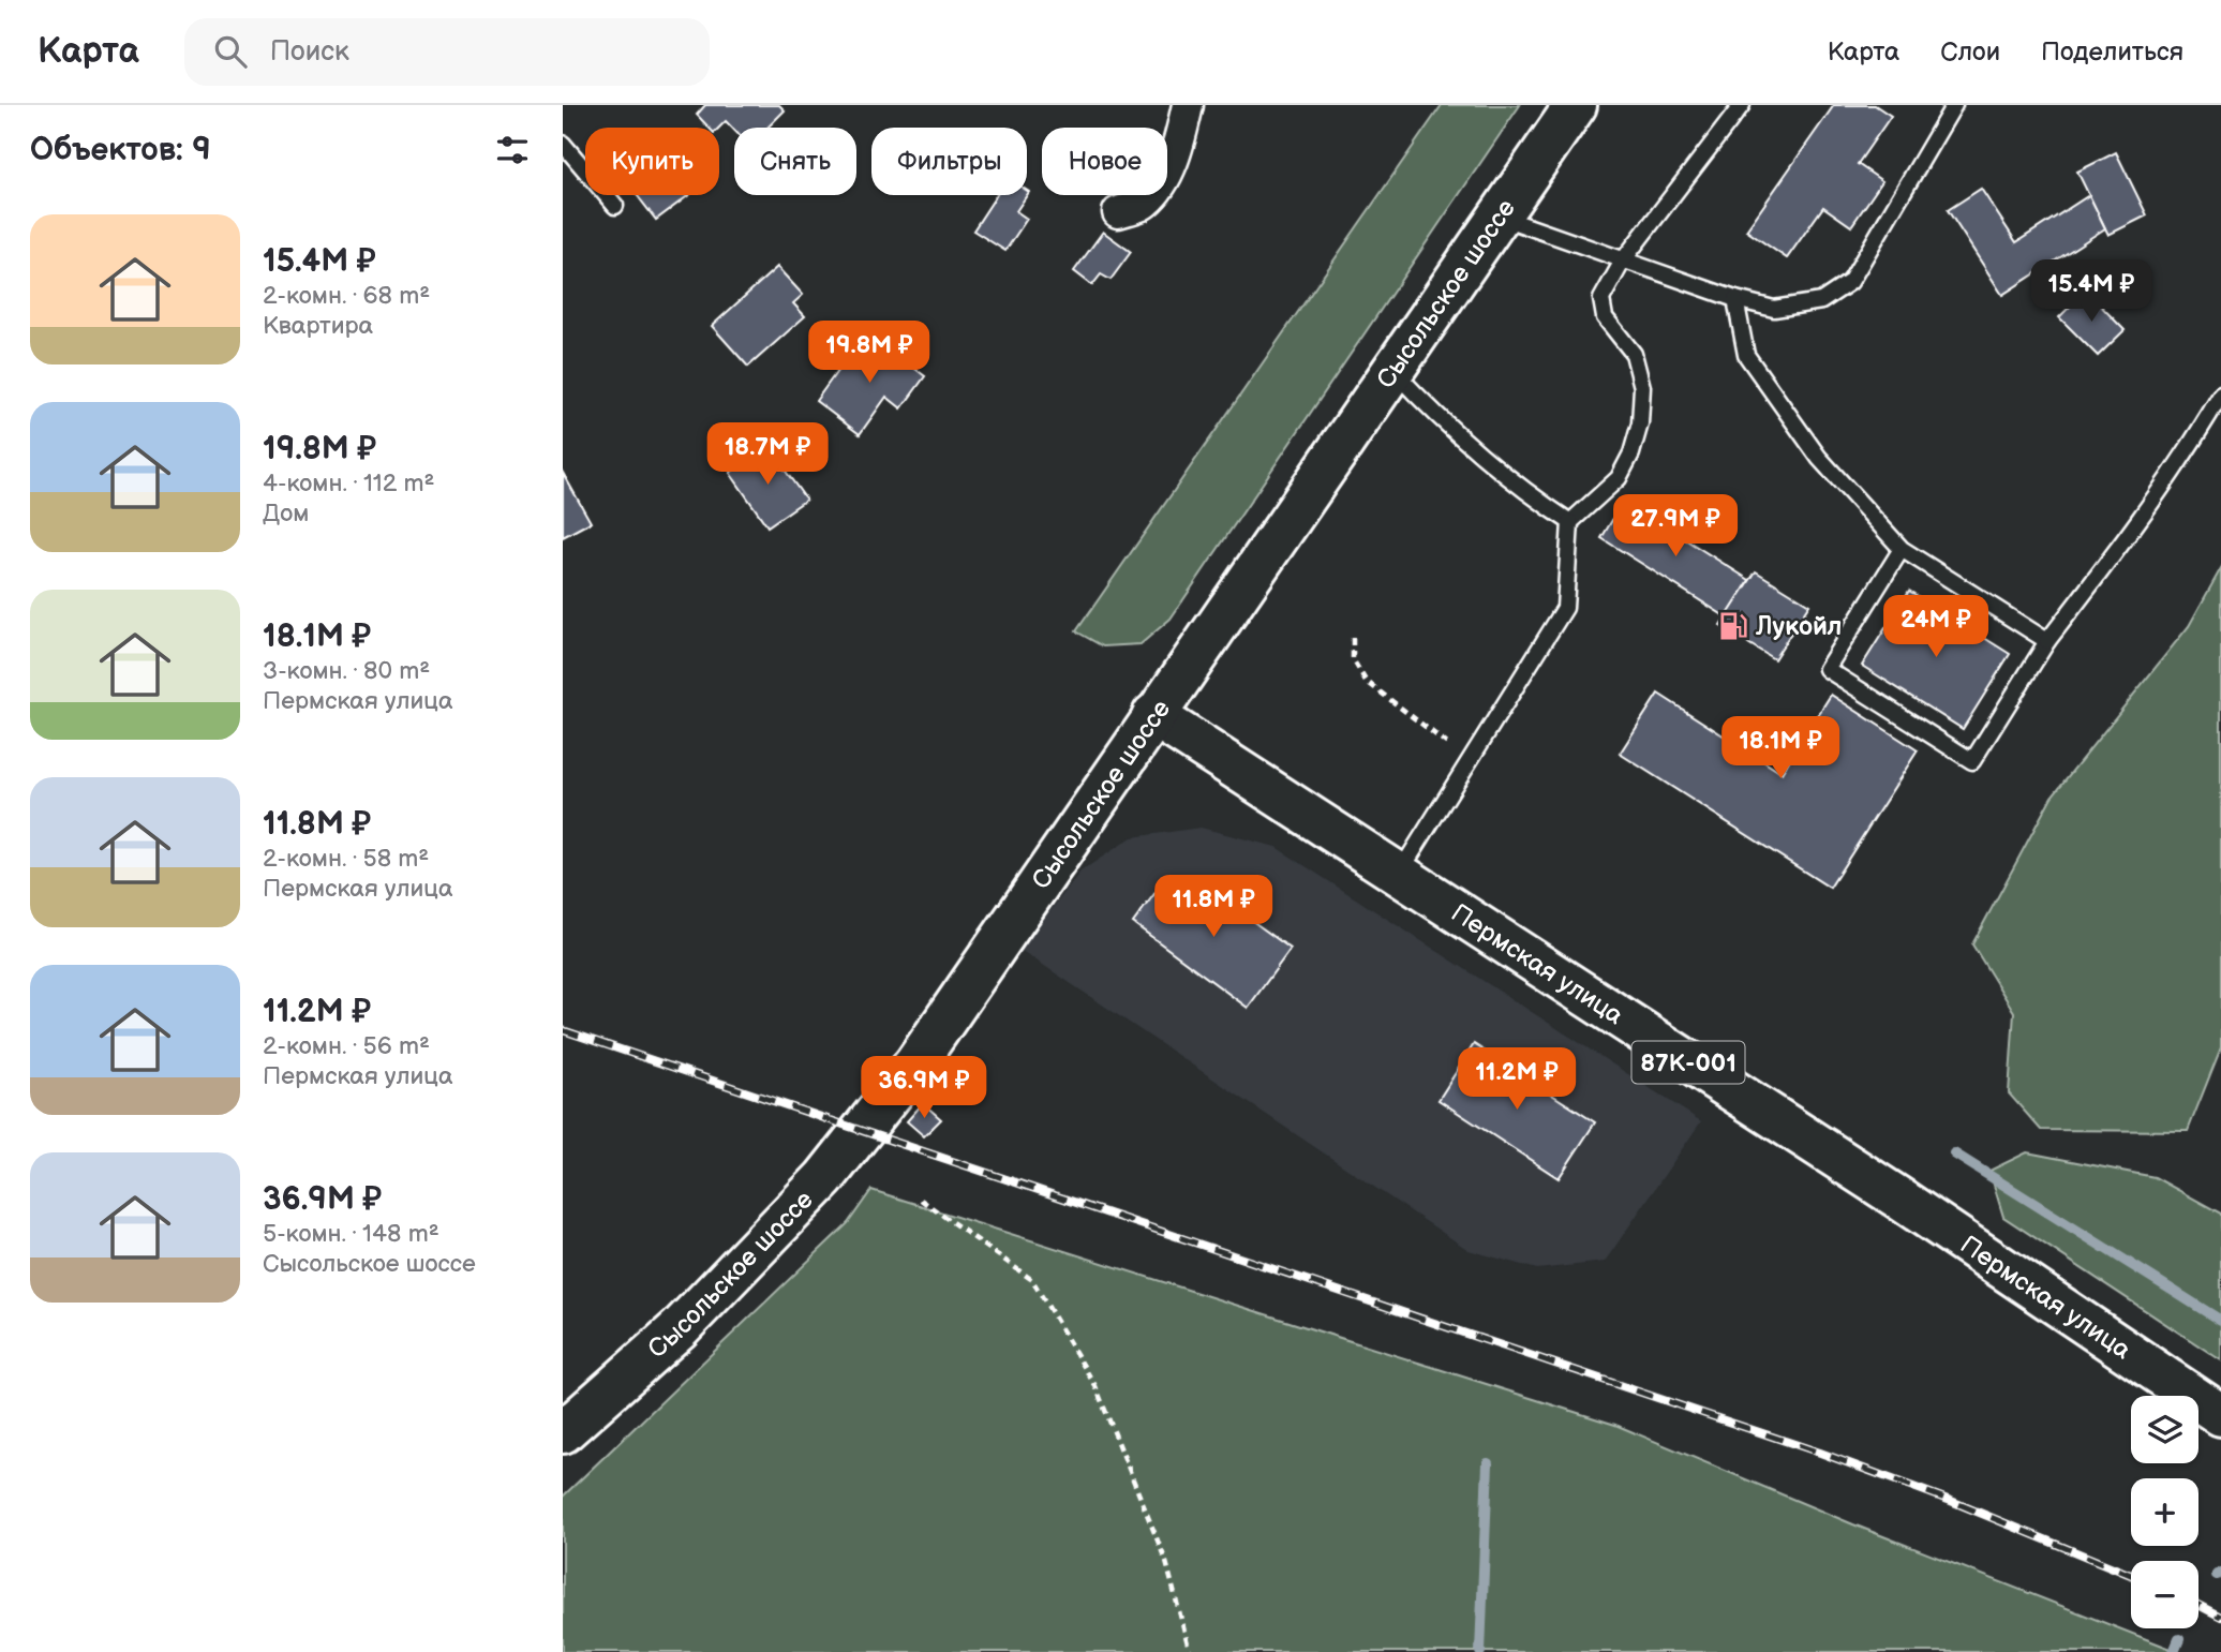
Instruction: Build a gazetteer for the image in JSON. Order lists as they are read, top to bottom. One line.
{"streets":{"main road":["Сысольское шоссе","Пермская улица","87К-001"]},"crossings":[["Сысольское шоссе","Пермская улица"]],"places":{"fuel station":["Лукойл"]},"page":{"header":"Карта","search":"Поиск","nav":["Карта","Слои","Поделиться"],"heading":"Объектов: 9","chip":["Купить","Снять","Фильтры","Новое"],"list":[{"name":"15.4M ₽","note":"2-комн. · 68 m² · Квартира"},{"name":"19.8M ₽","note":"4-комн. · 112 m² · Дом"},{"name":"18.1M ₽","note":"3-комн. · 80 m² · Пермская улица"},{"name":"11.8M ₽","note":"2-комн. · 58 m² · Пермская улица"},{"name":"11.2M ₽","note":"2-комн. · 56 m² · Пермская улица"},{"name":"36.9M ₽","note":"5-комн. · 148 m² · Сысольское шоссе"}],"price":["15.4M ₽","19.8M ₽","18.7M ₽","27.9M ₽","24M ₽","18.1M ₽","11.8M ₽","11.2M ₽","36.9M ₽"],"map_buttons":["+","−"]}}
